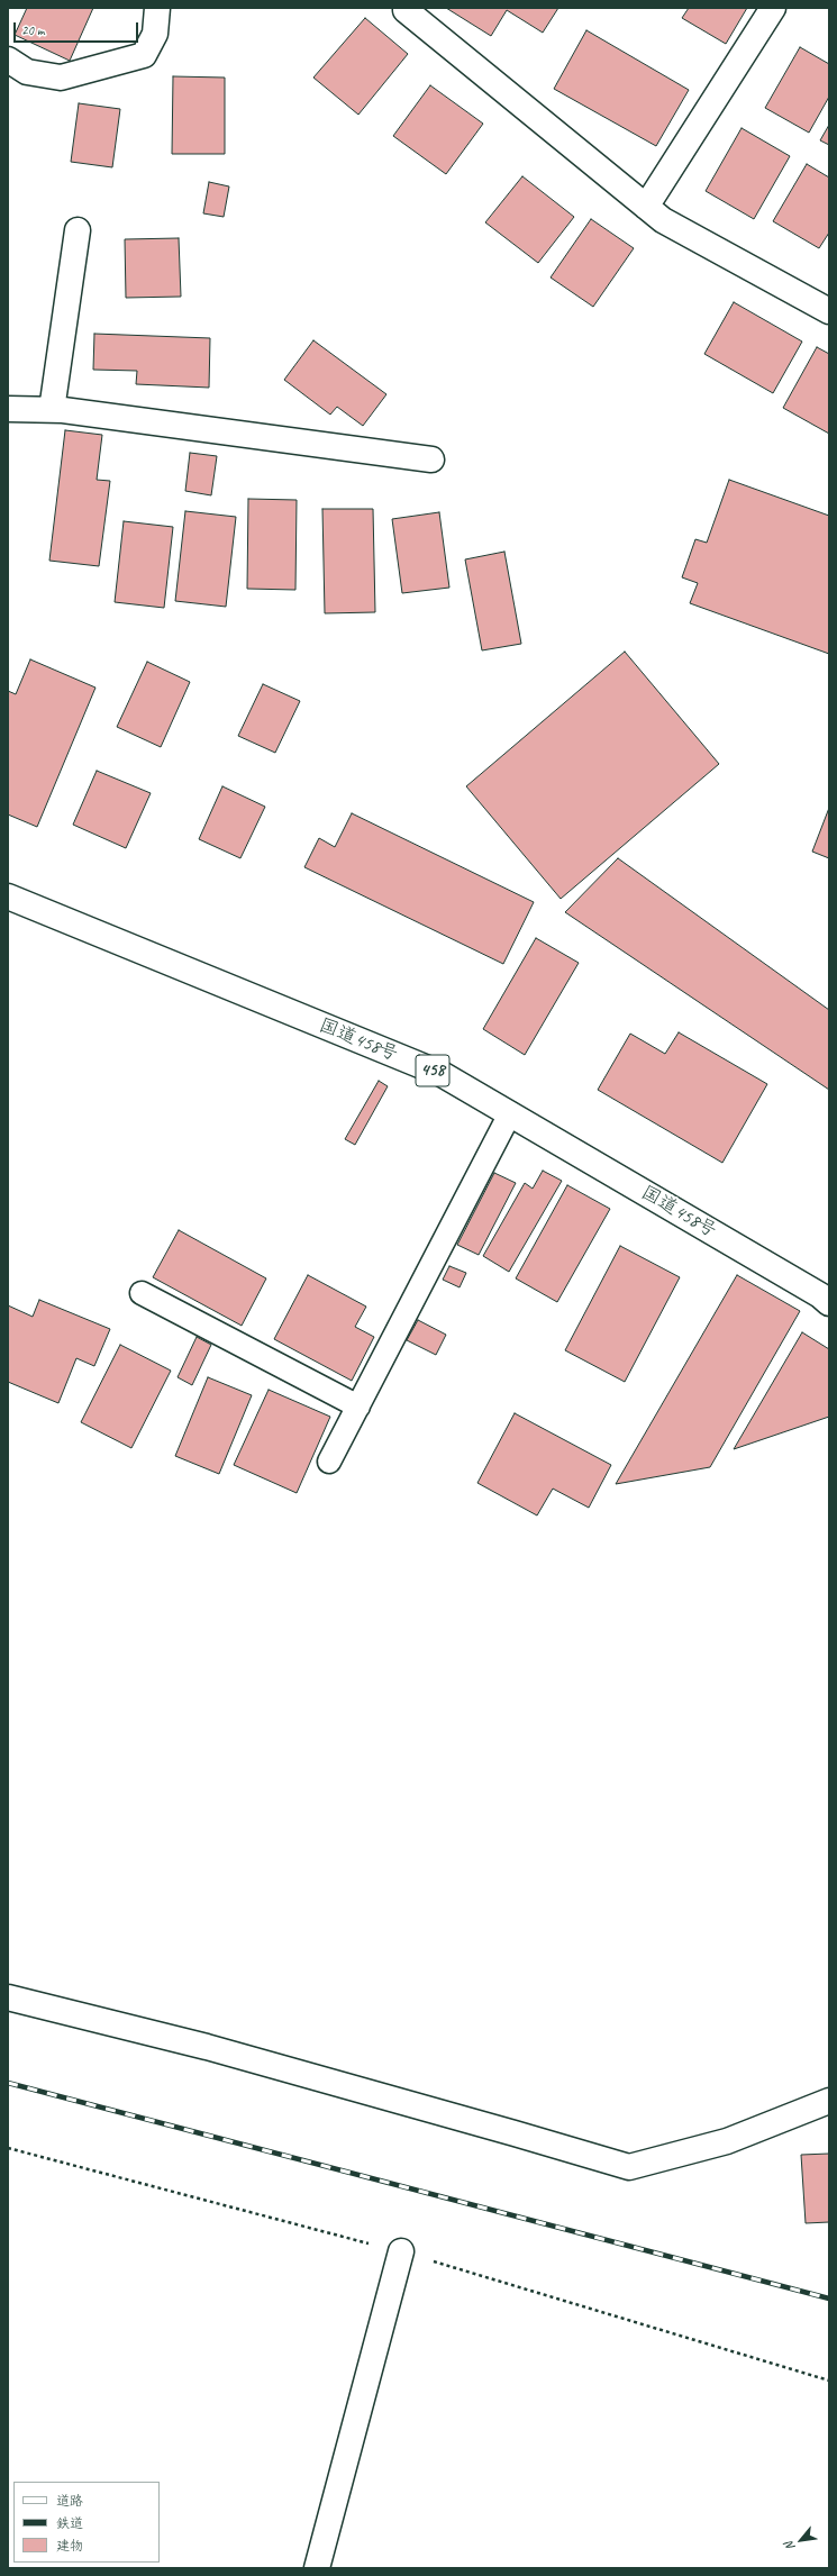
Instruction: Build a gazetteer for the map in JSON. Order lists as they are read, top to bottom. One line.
{"streets":{"main road":["国道458号","458"]},"legend":["道路","鉄道","建物"],"scale_bar":"20 m","north":"bottom left"}
